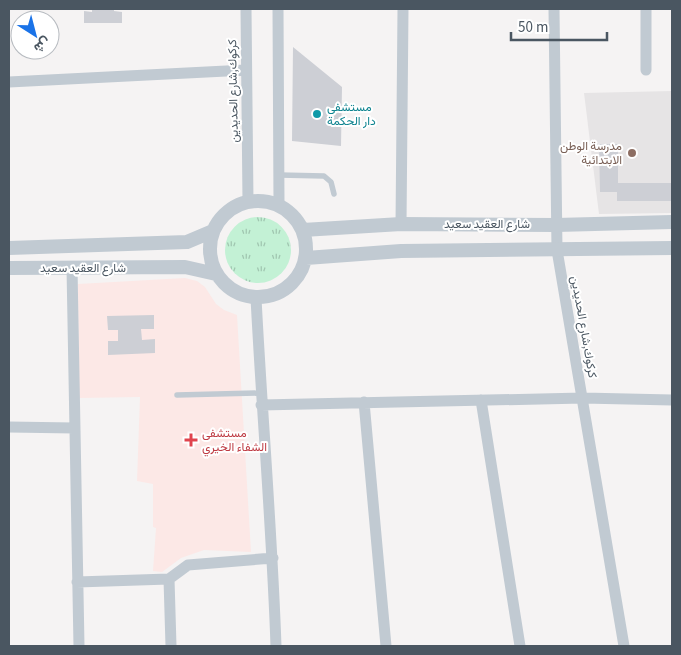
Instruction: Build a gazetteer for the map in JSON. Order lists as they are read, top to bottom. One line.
{"streets":{"street":["كركوك,شارع الحديدين","شارع العقيد سعيد"]},"crossings":[["كركوك,شارع الحديدين","شارع العقيد سعيد"]],"places":{"other":["مستشفى دار الحكمة","مدرسة الوطن الابتدائية"],"health":["مستشفى الشفاء الخيري"]},"scale_bar":"50 m","north":"bottom right"}
